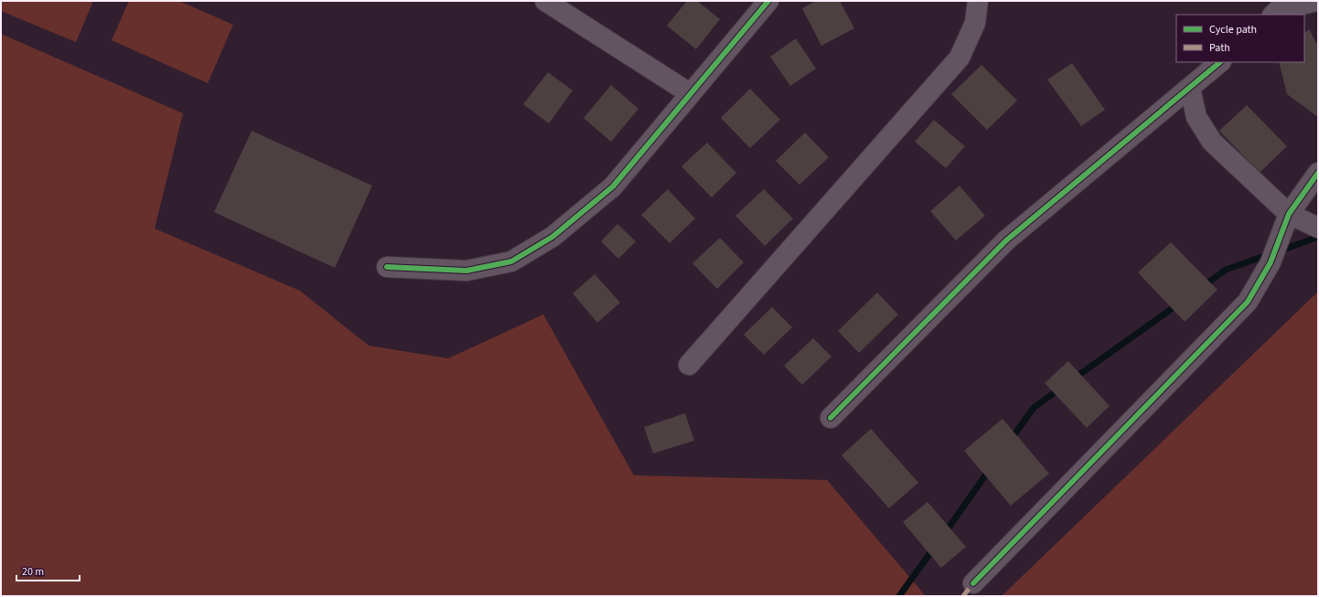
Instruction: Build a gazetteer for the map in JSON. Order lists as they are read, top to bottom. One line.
{"legend":["Cycle path","Path"],"scale_bar":"20 m"}
